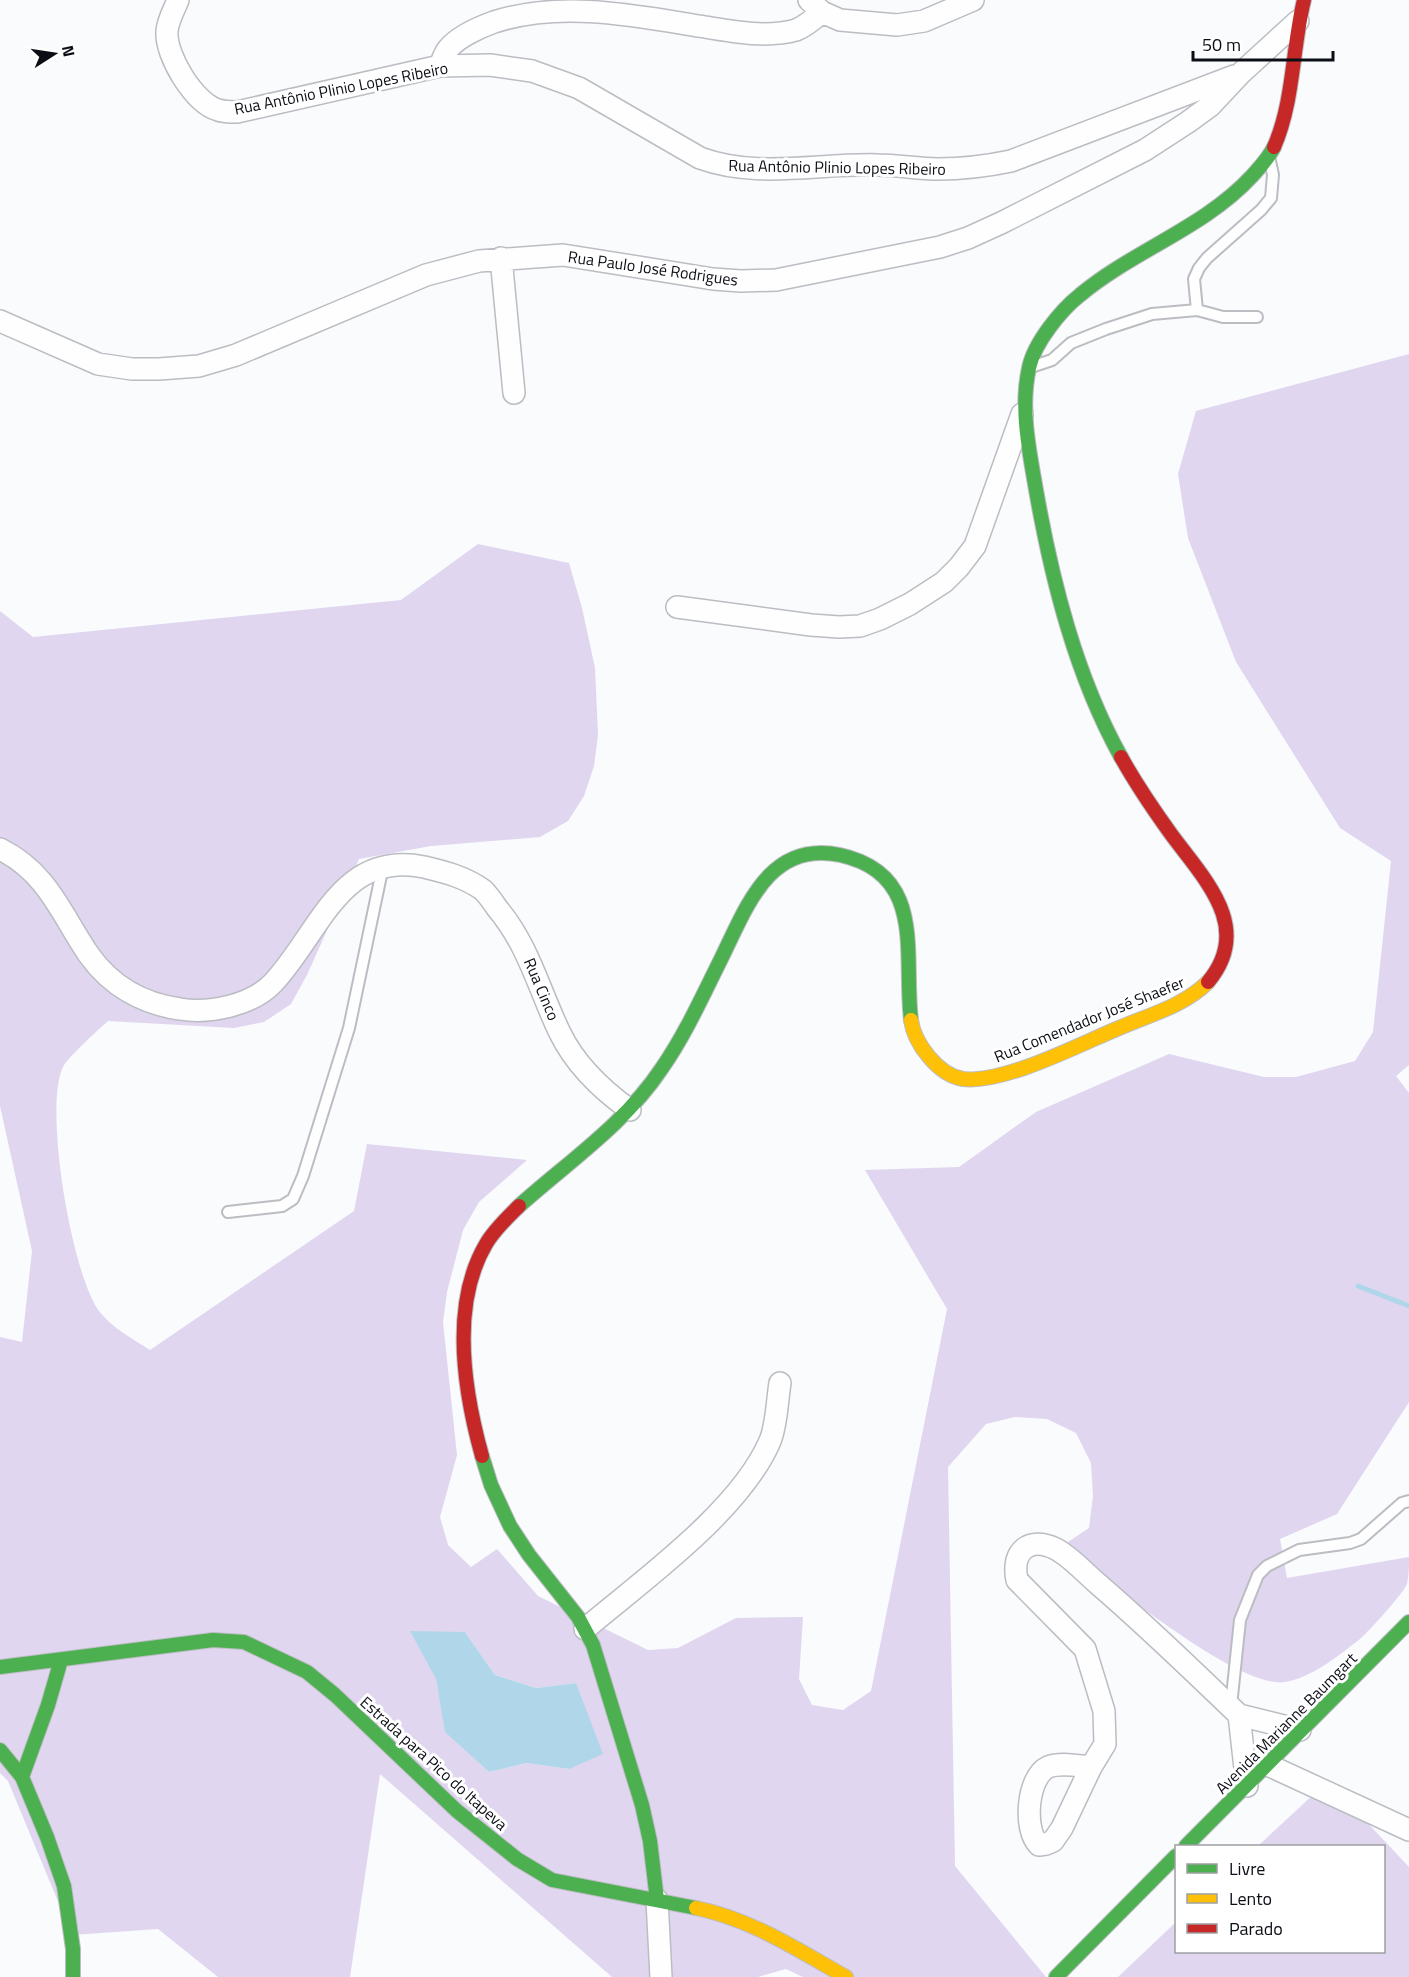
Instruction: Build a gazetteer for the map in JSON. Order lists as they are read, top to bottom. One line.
{"streets":{"street":["Rua Antônio Plinio Lopes Ribeiro","Rua Paulo José Rodrigues","Rua Cinco","Rua Comendador José Shaefer","Avenida Marianne Baumgart","Estrada para Pico do Itapeva"]},"crossings":[["Rua Antônio Plinio Lopes Ribeiro","Rua Paulo José Rodrigues"],["Rua Paulo José Rodrigues","Rua Comendador José Shaefer"],["Rua Cinco","Rua Comendador José Shaefer"],["Rua Comendador José Shaefer","Estrada para Pico do Itapeva"]],"legend":["Livre","Lento","Parado"],"scale_bar":"50 m","north":"right"}
